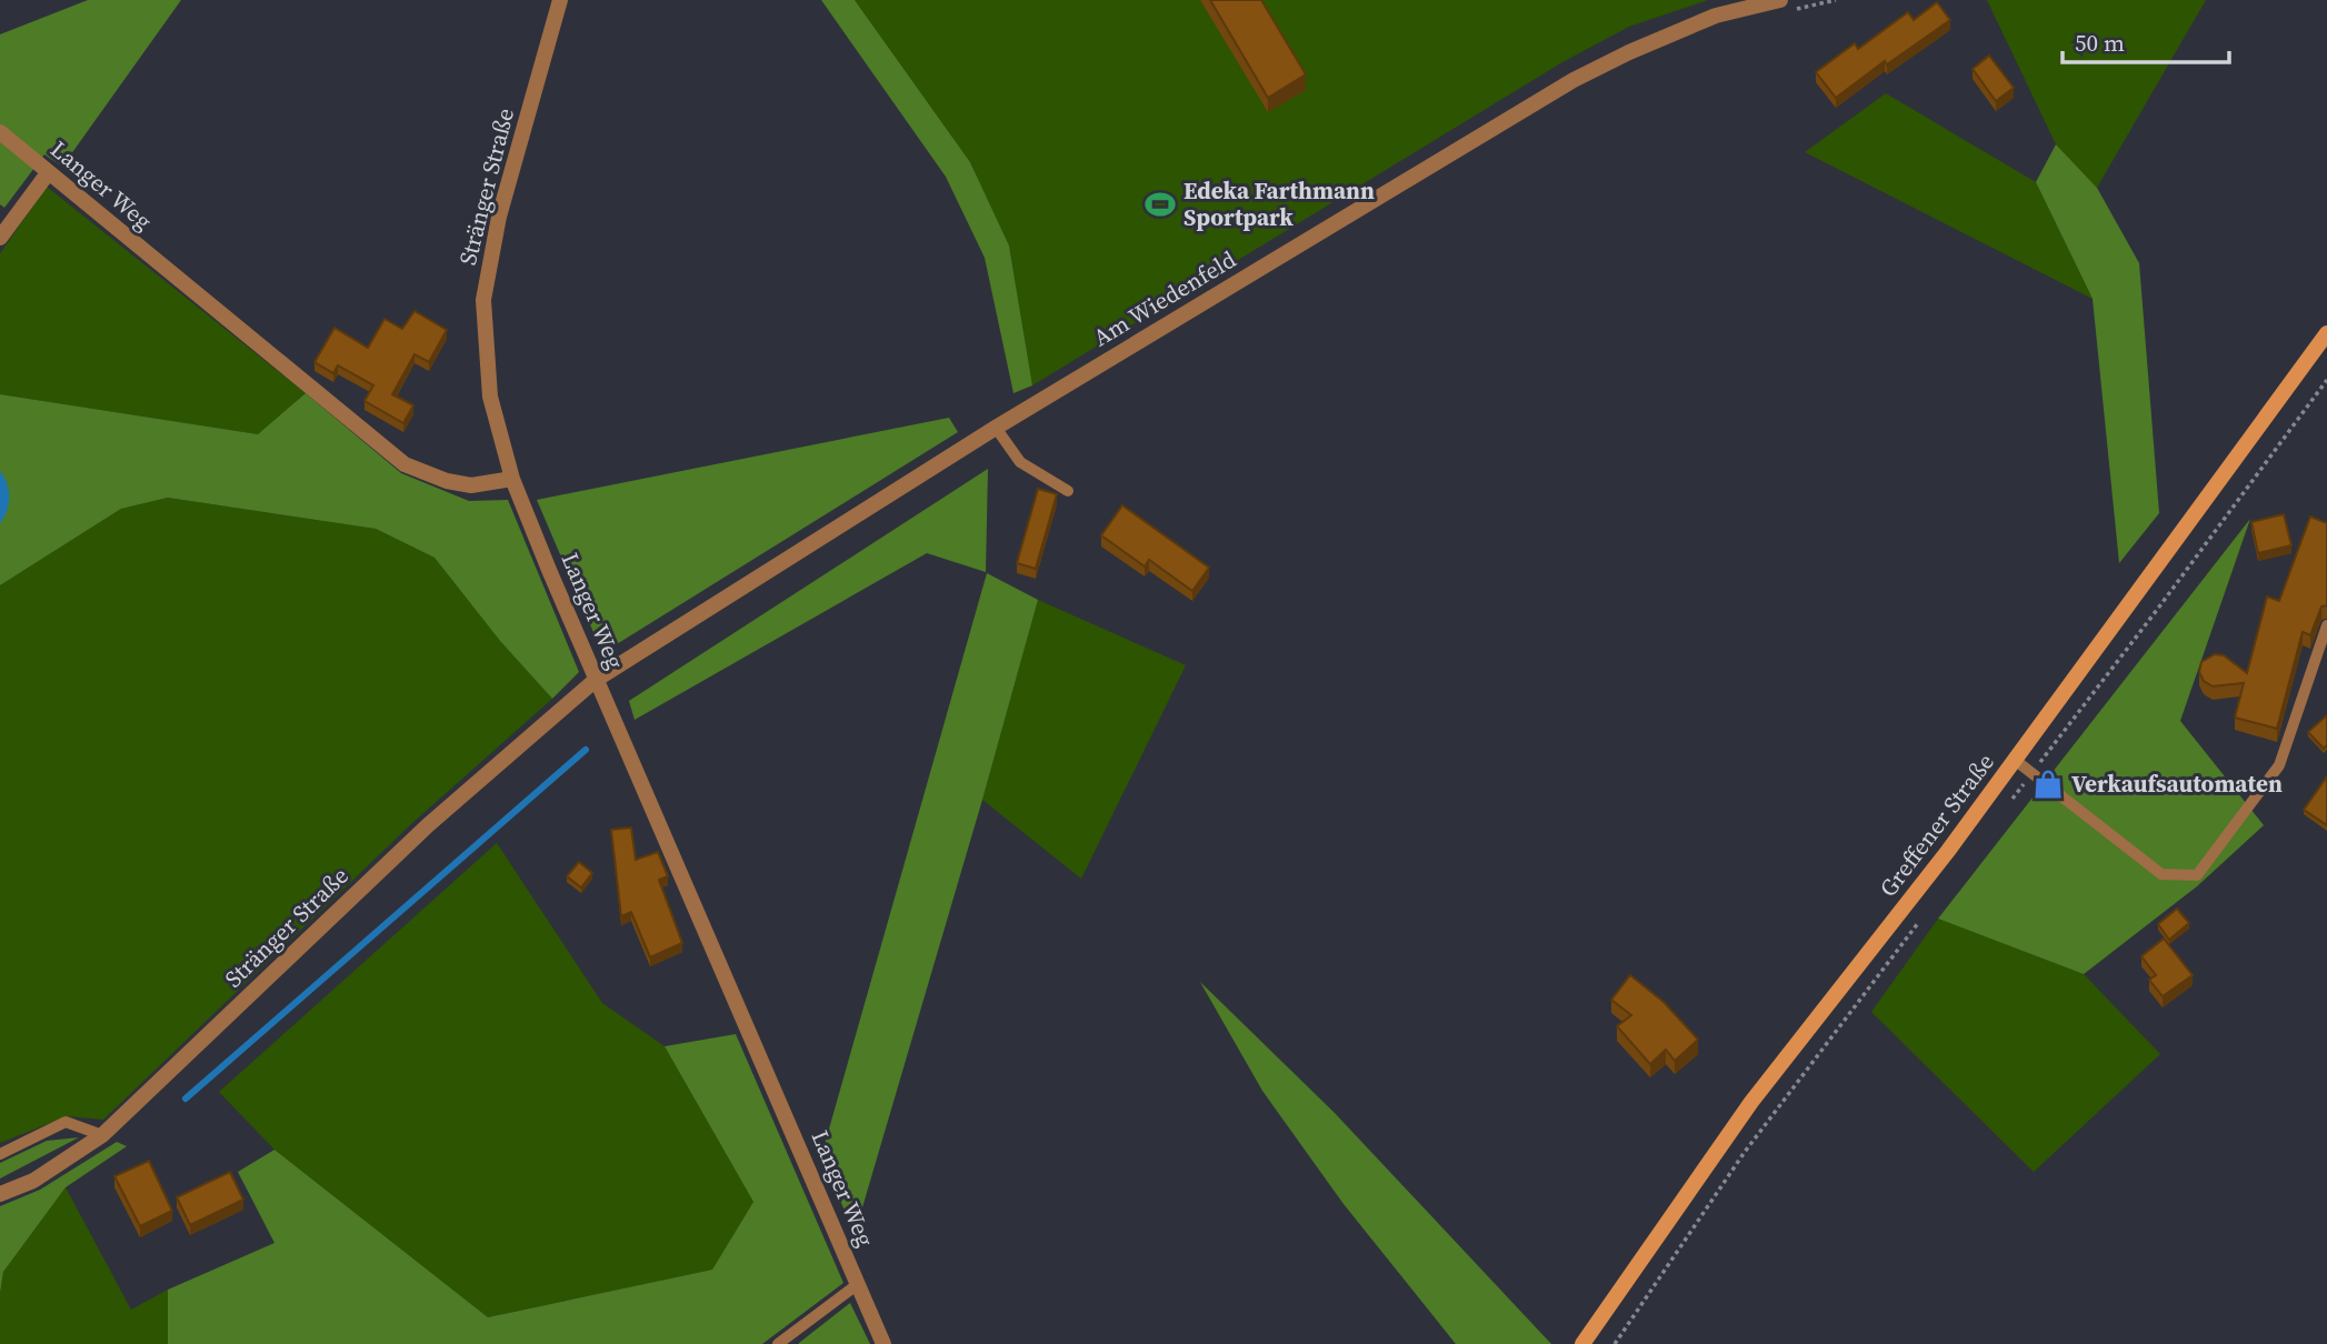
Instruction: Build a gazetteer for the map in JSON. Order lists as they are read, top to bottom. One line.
{"streets":{"main road":["Greffener Straße"],"street":["Langer Weg","Stränger Straße","Am Wiedenfeld"]},"crossings":[["Langer Weg","Stränger Straße"],["Langer Weg","Am Wiedenfeld"],["Stränger Straße","Am Wiedenfeld"]],"places":{"sports":["Edeka Farthmann Sportpark"],"shop":["Verkaufsautomaten"]},"scale_bar":"50 m"}
